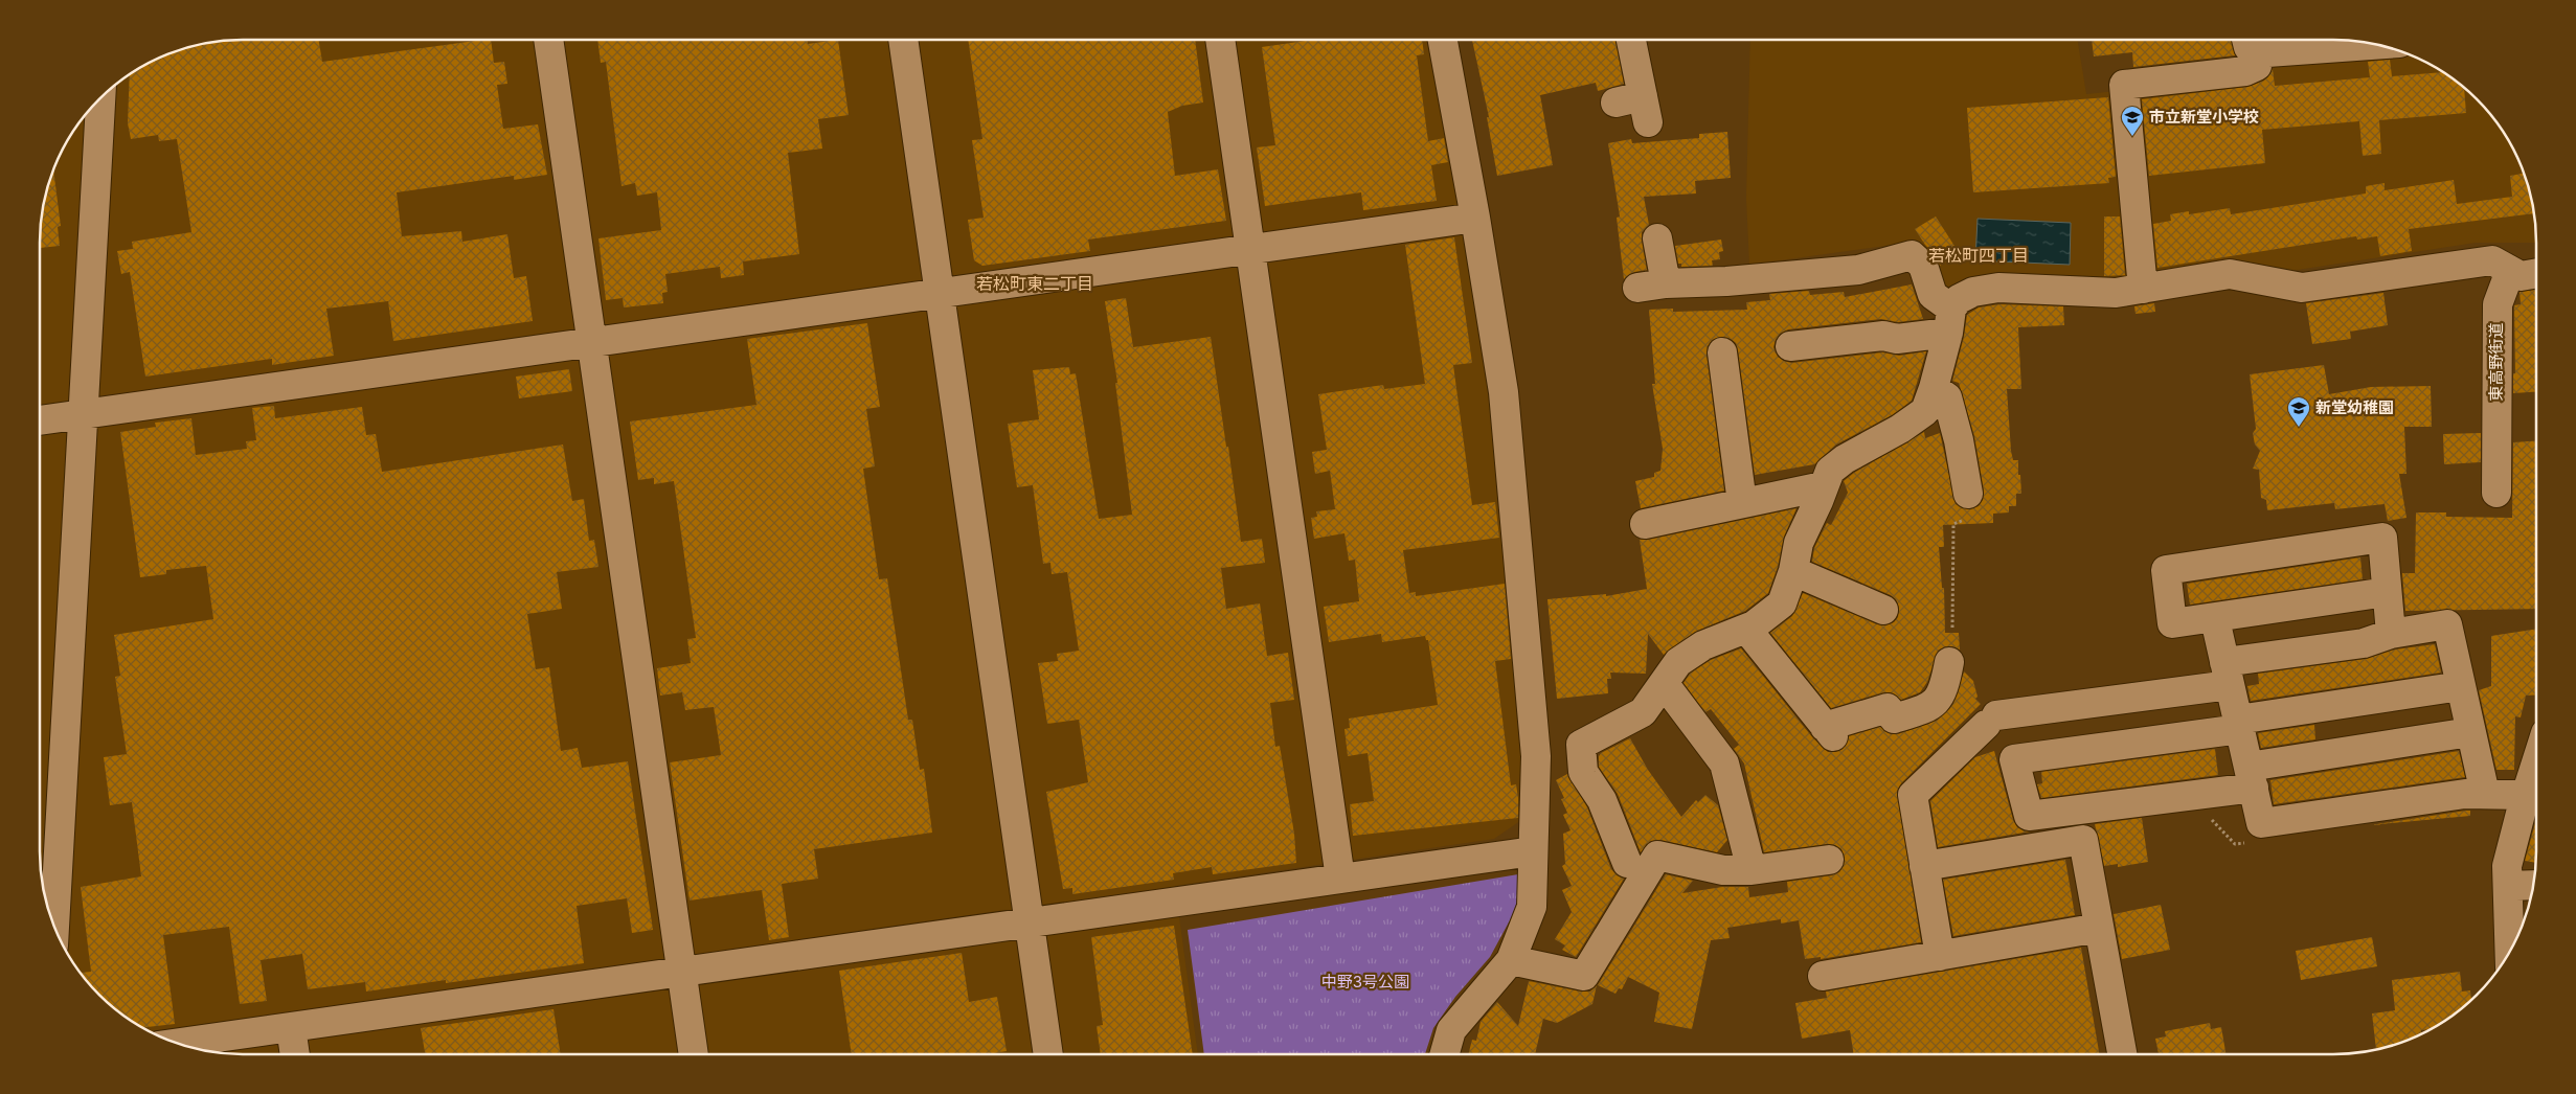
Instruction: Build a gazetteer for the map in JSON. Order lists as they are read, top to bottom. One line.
{"streets":{"street":["東高野街道"]},"districts":["若松町四丁目","若松町東二丁目"],"parks":["中野3号公園"],"places":{"school or university":["市立新堂小学校","新堂幼稚園"]}}
